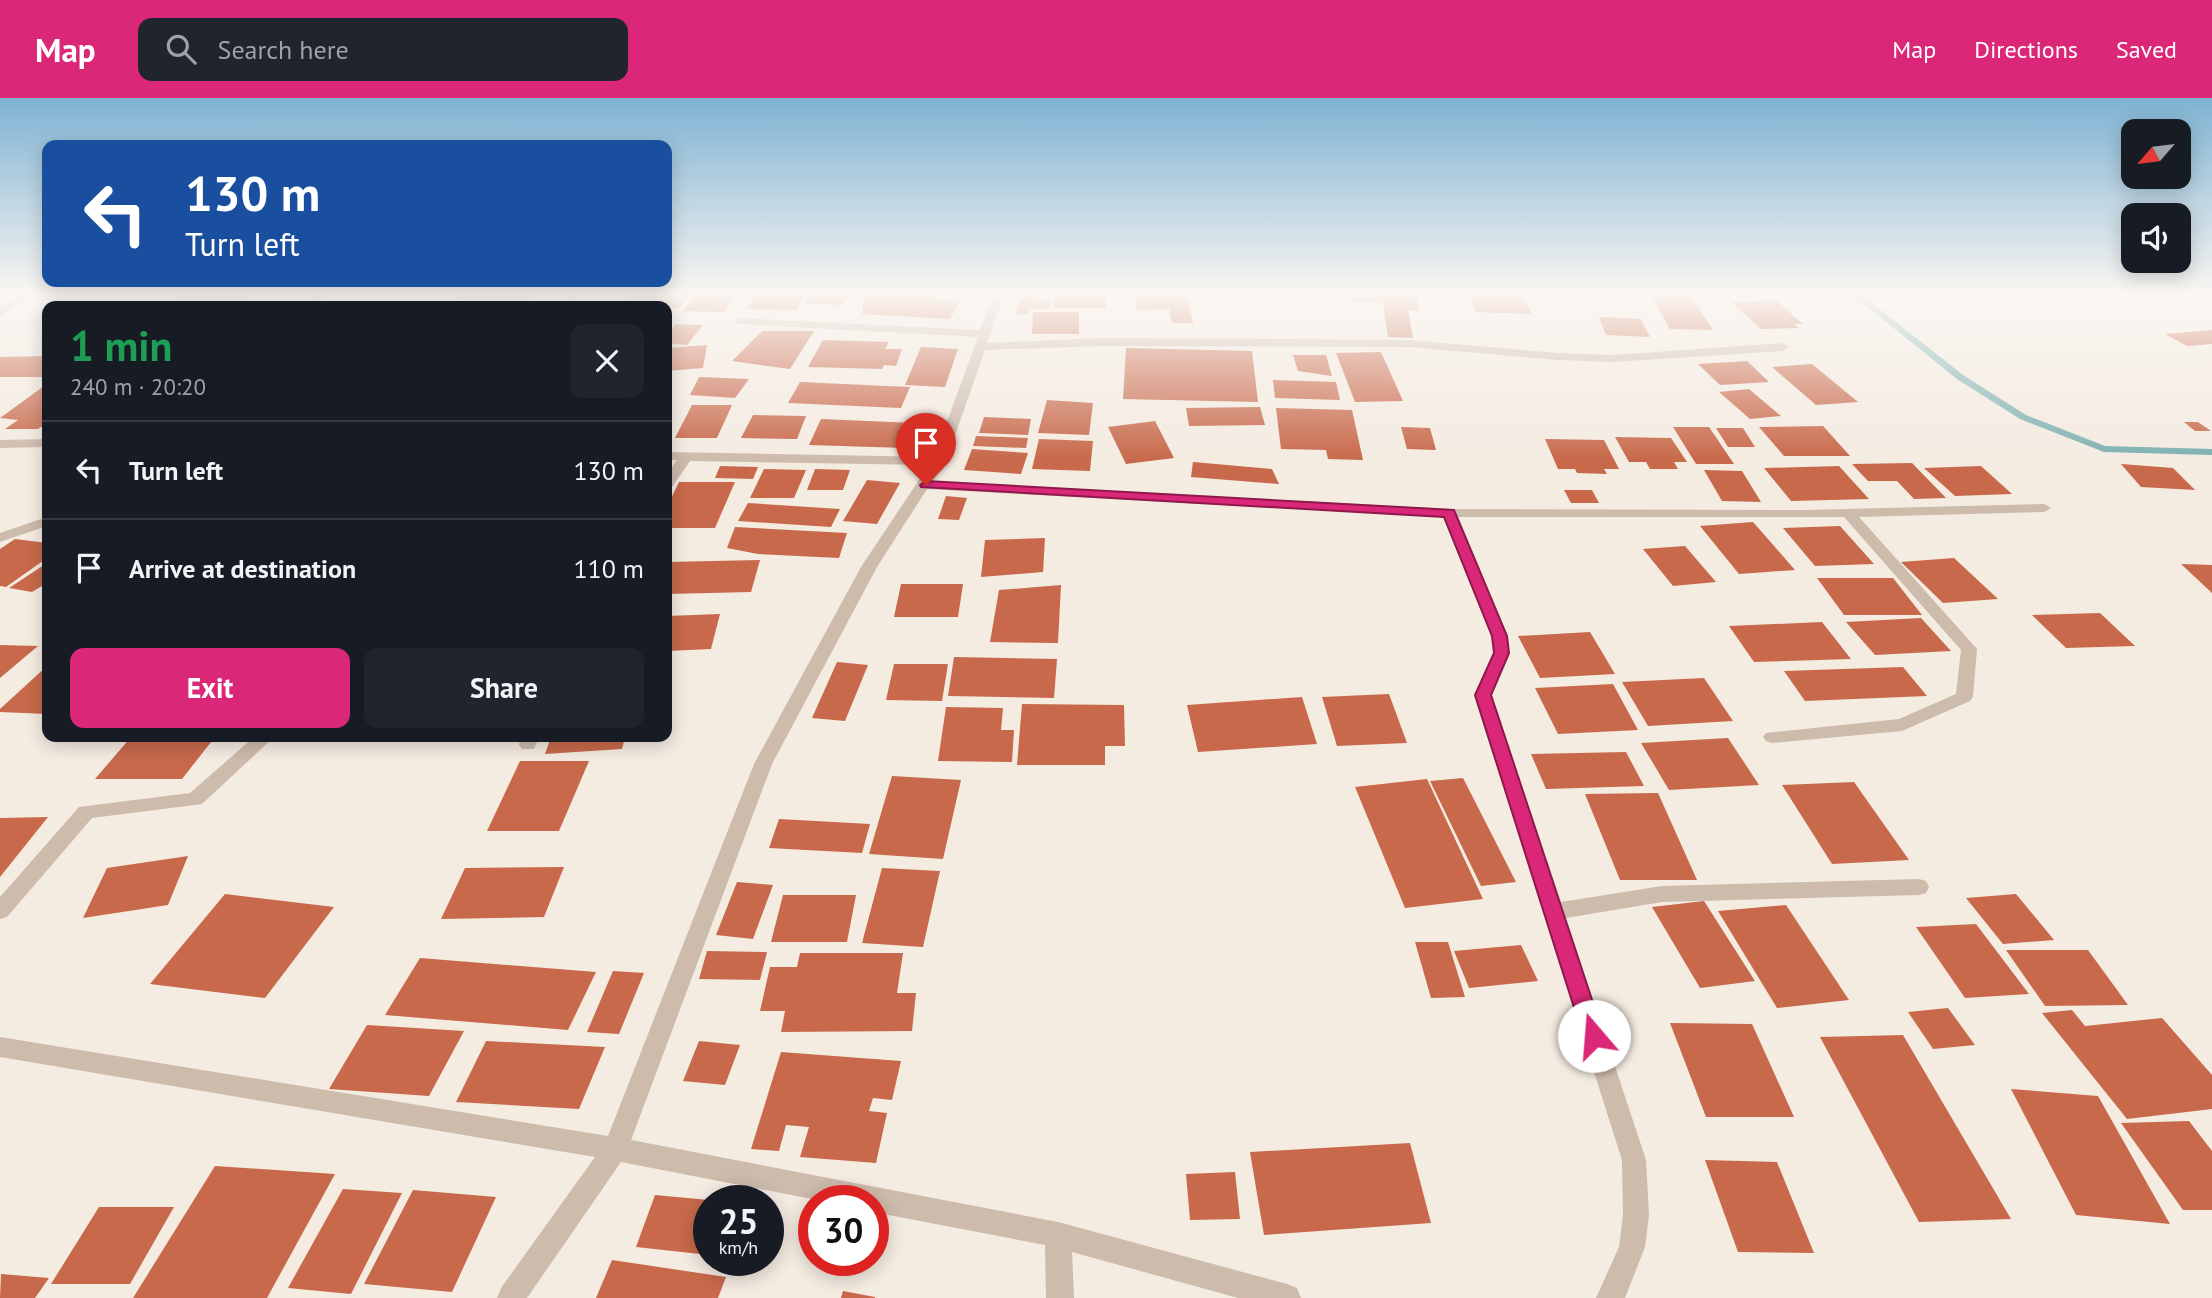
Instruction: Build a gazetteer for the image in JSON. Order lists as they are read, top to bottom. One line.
{"north":"bottom left","page":{"header":"Map","search":"Search here","nav":["Map","Directions","Saved"],"turn":["130 m","Turn left"],"heading":["1 min","240 m · 20:20"],"list":[{"name":"Turn left","value":"130 m"},{"name":"Arrive at destination","value":"110 m"}],"buttons":["Exit","Share"],"speed":"25 km/h","limit":"30"}}
